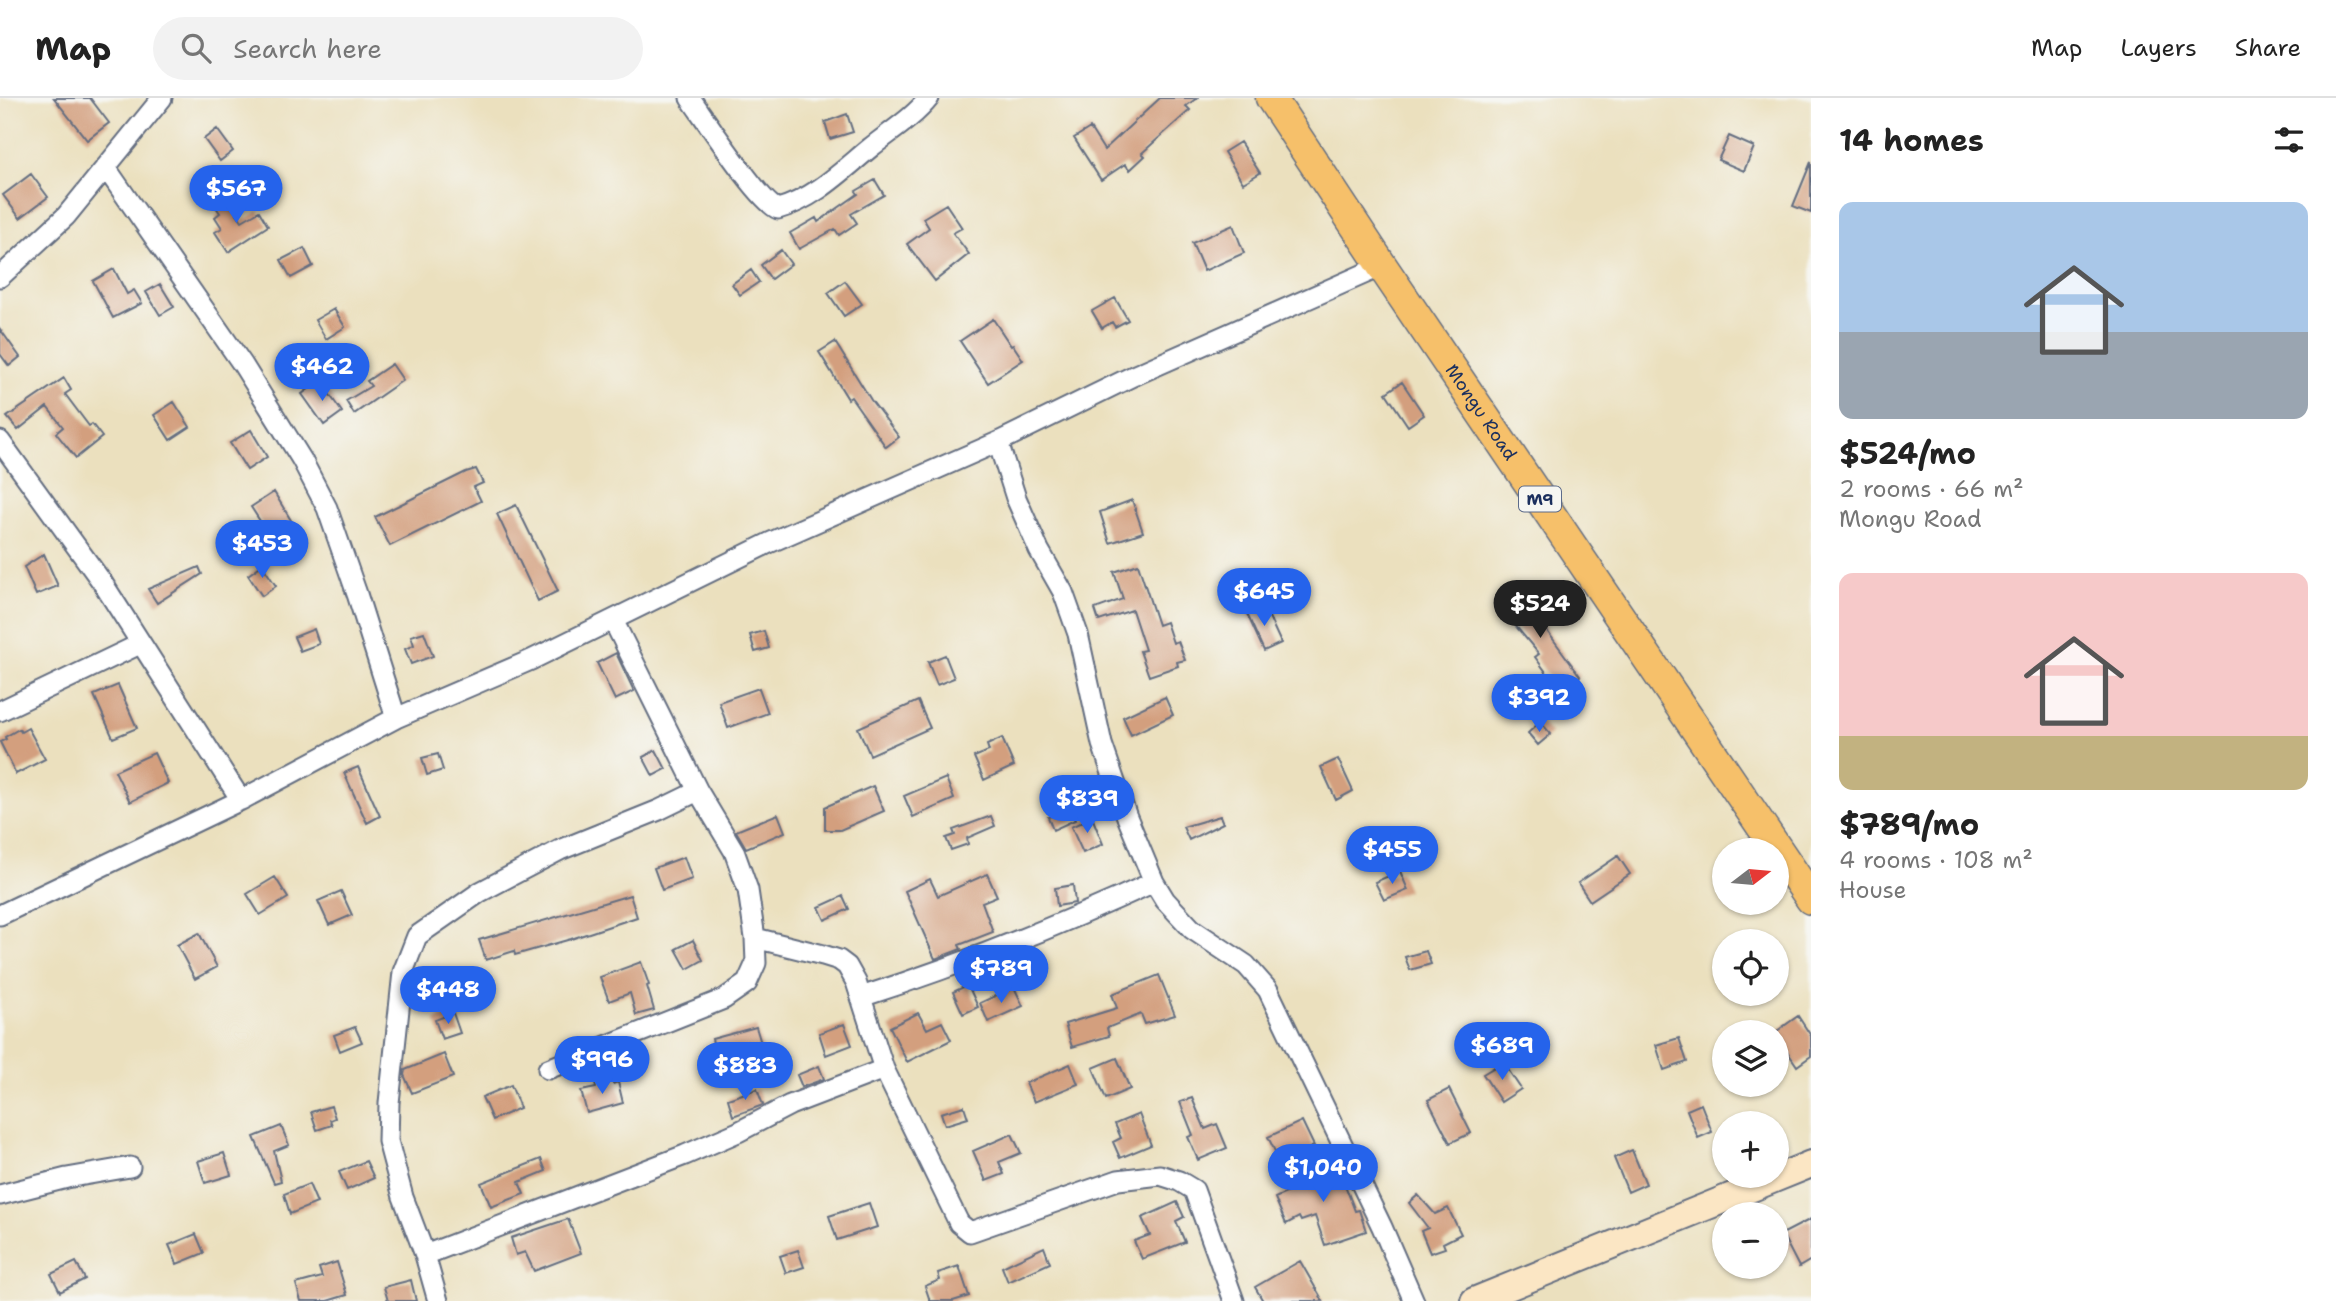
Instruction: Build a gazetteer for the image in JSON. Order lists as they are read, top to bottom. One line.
{"streets":{"main road":["Mongu Road","M9"]},"north":"right","page":{"header":"Map","search":"Search here","nav":["Map","Layers","Share"],"heading":"14 homes","price":["$567","$462","$453","$645","$524","$392","$839","$455","$789","$448","$689","$996","$883","$1,040"],"list":[{"name":"$524/mo","note":"2 rooms · 66 m² · Mongu Road"},{"name":"$789/mo","note":"4 rooms · 108 m² · House"}],"map_buttons":["+","−"]}}
